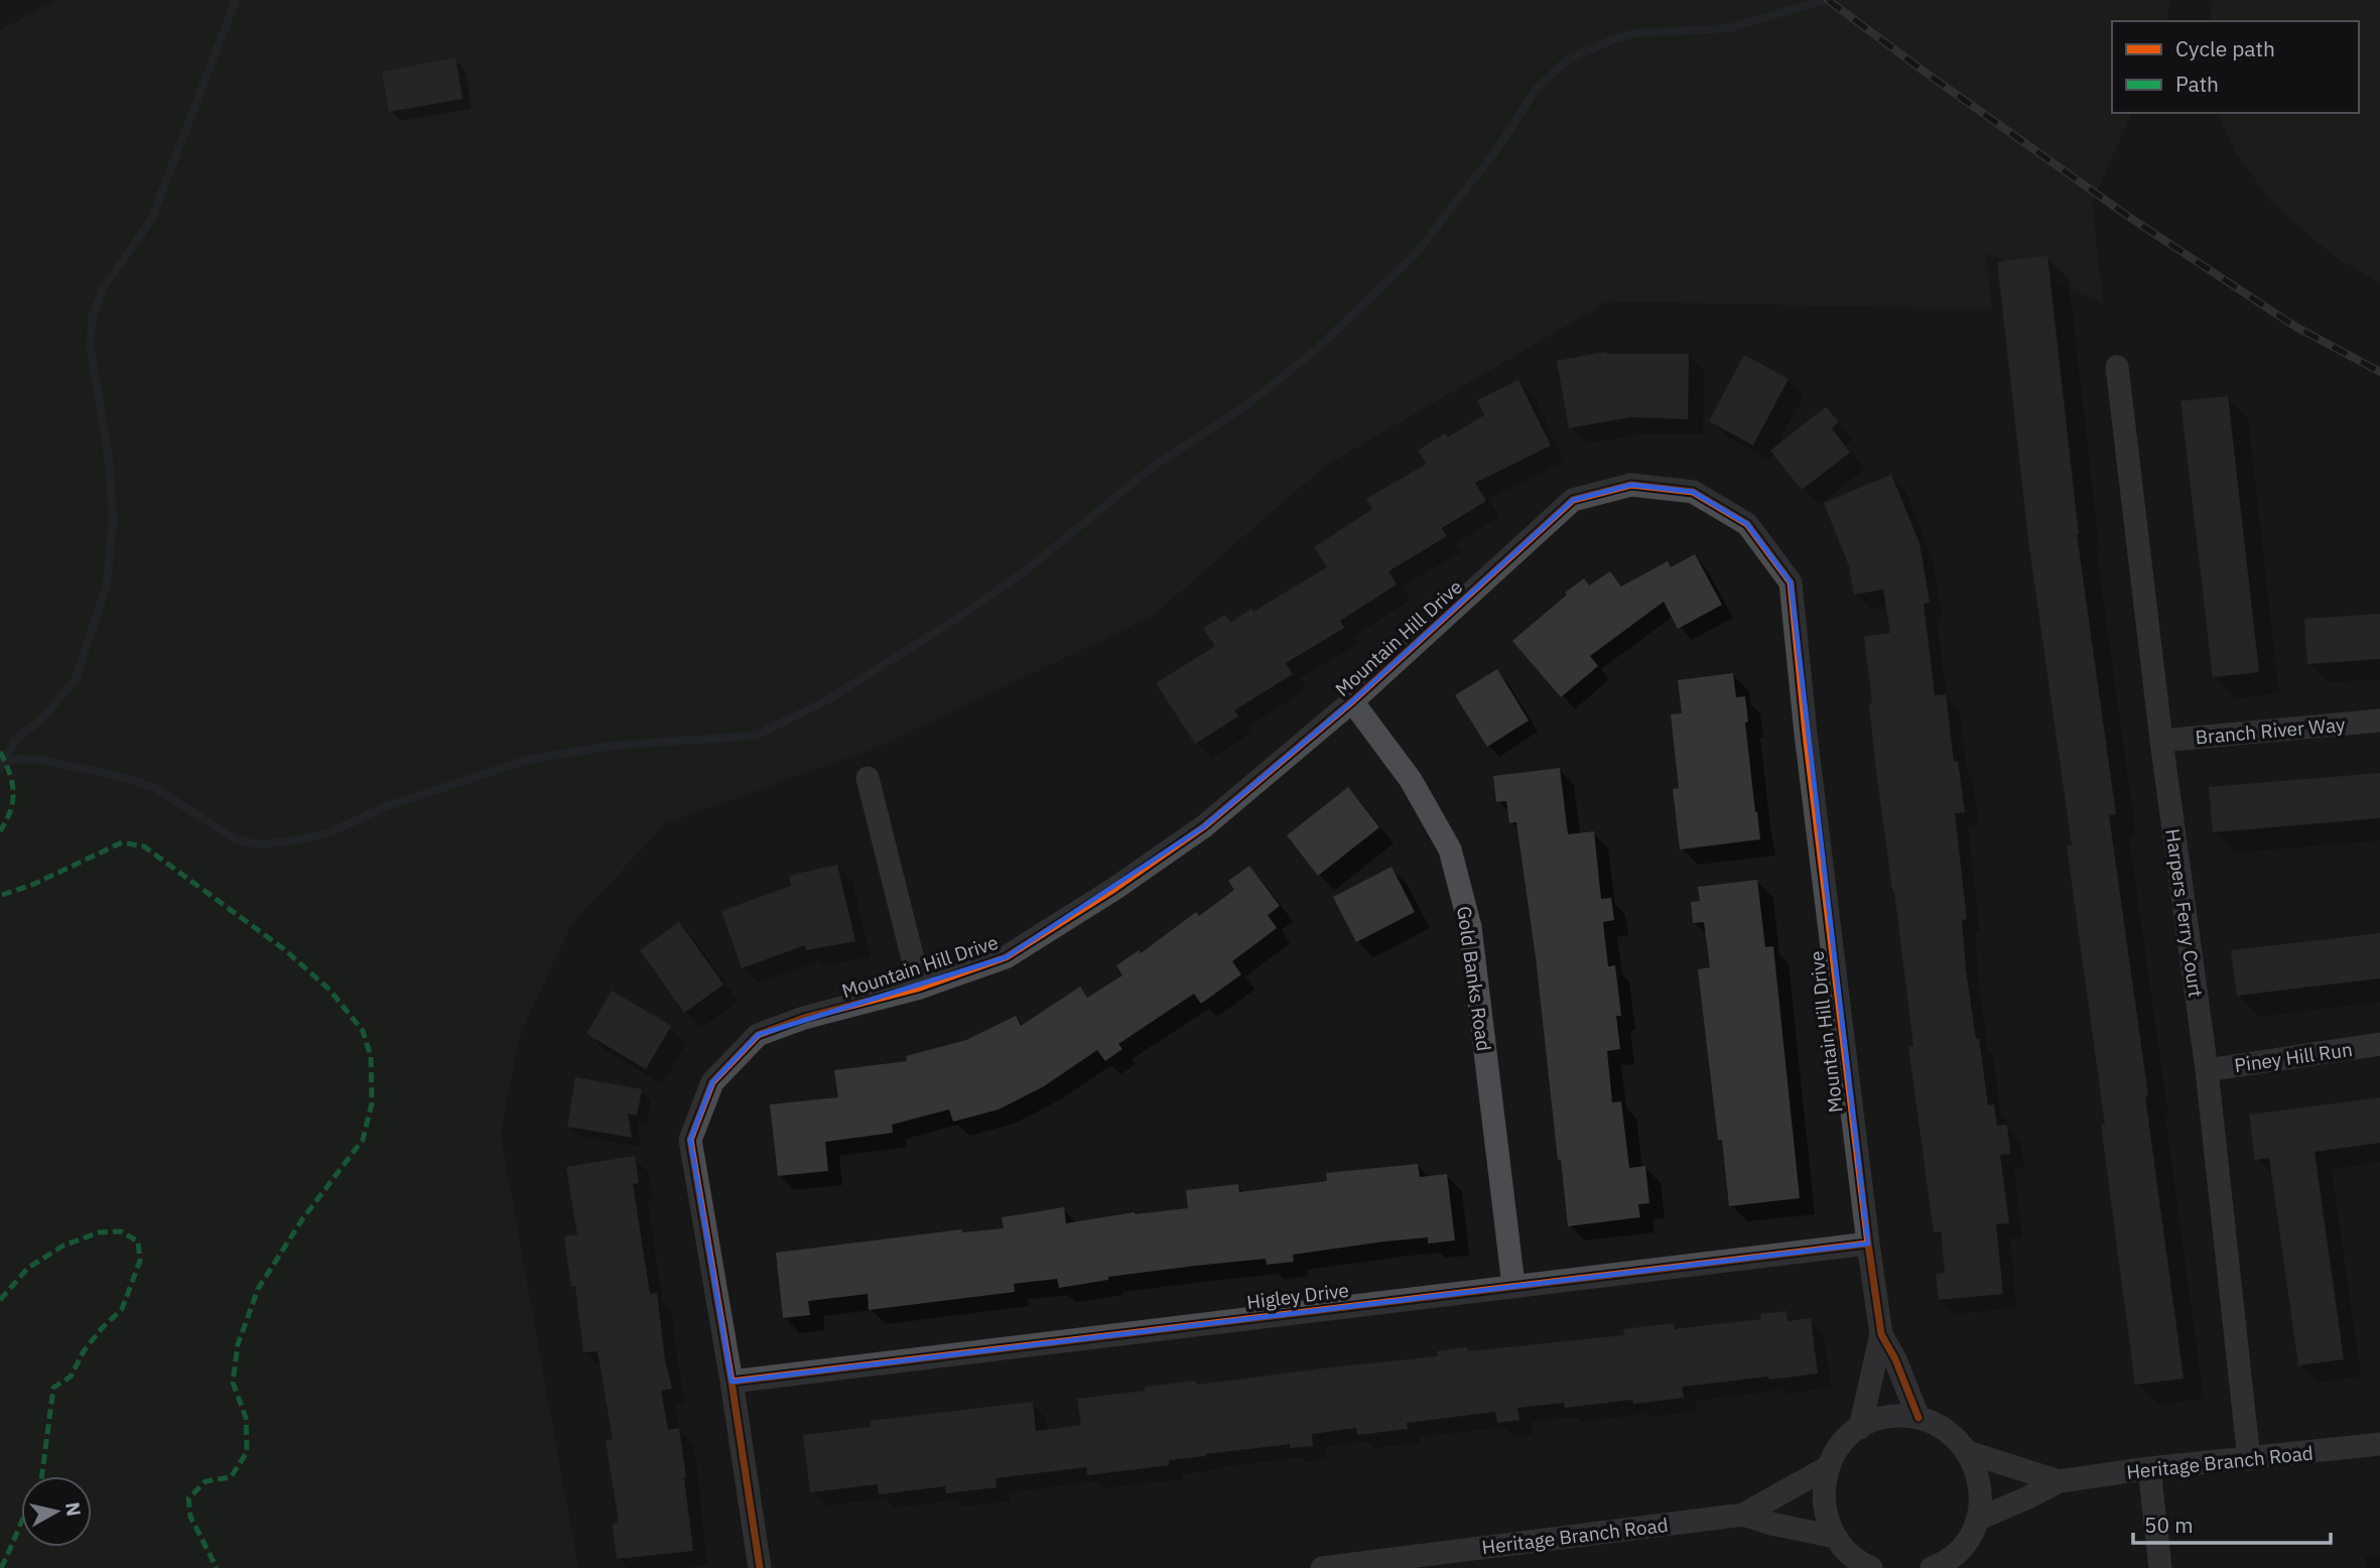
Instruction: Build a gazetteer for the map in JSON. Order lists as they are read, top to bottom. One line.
{"streets":{"street":["Mountain Hill Drive","Branch River Way","Harpers Ferry Court","Gold Banks Road","Piney Hill Run","Higley Drive","Heritage Branch Road"]},"crossings":[["Mountain Hill Drive","Gold Banks Road"],["Mountain Hill Drive","Higley Drive"],["Branch River Way","Harpers Ferry Court"],["Harpers Ferry Court","Piney Hill Run"],["Harpers Ferry Court","Heritage Branch Road"],["Gold Banks Road","Higley Drive"]],"legend":["Cycle path","Path"],"scale_bar":"50 m","north":"right"}
